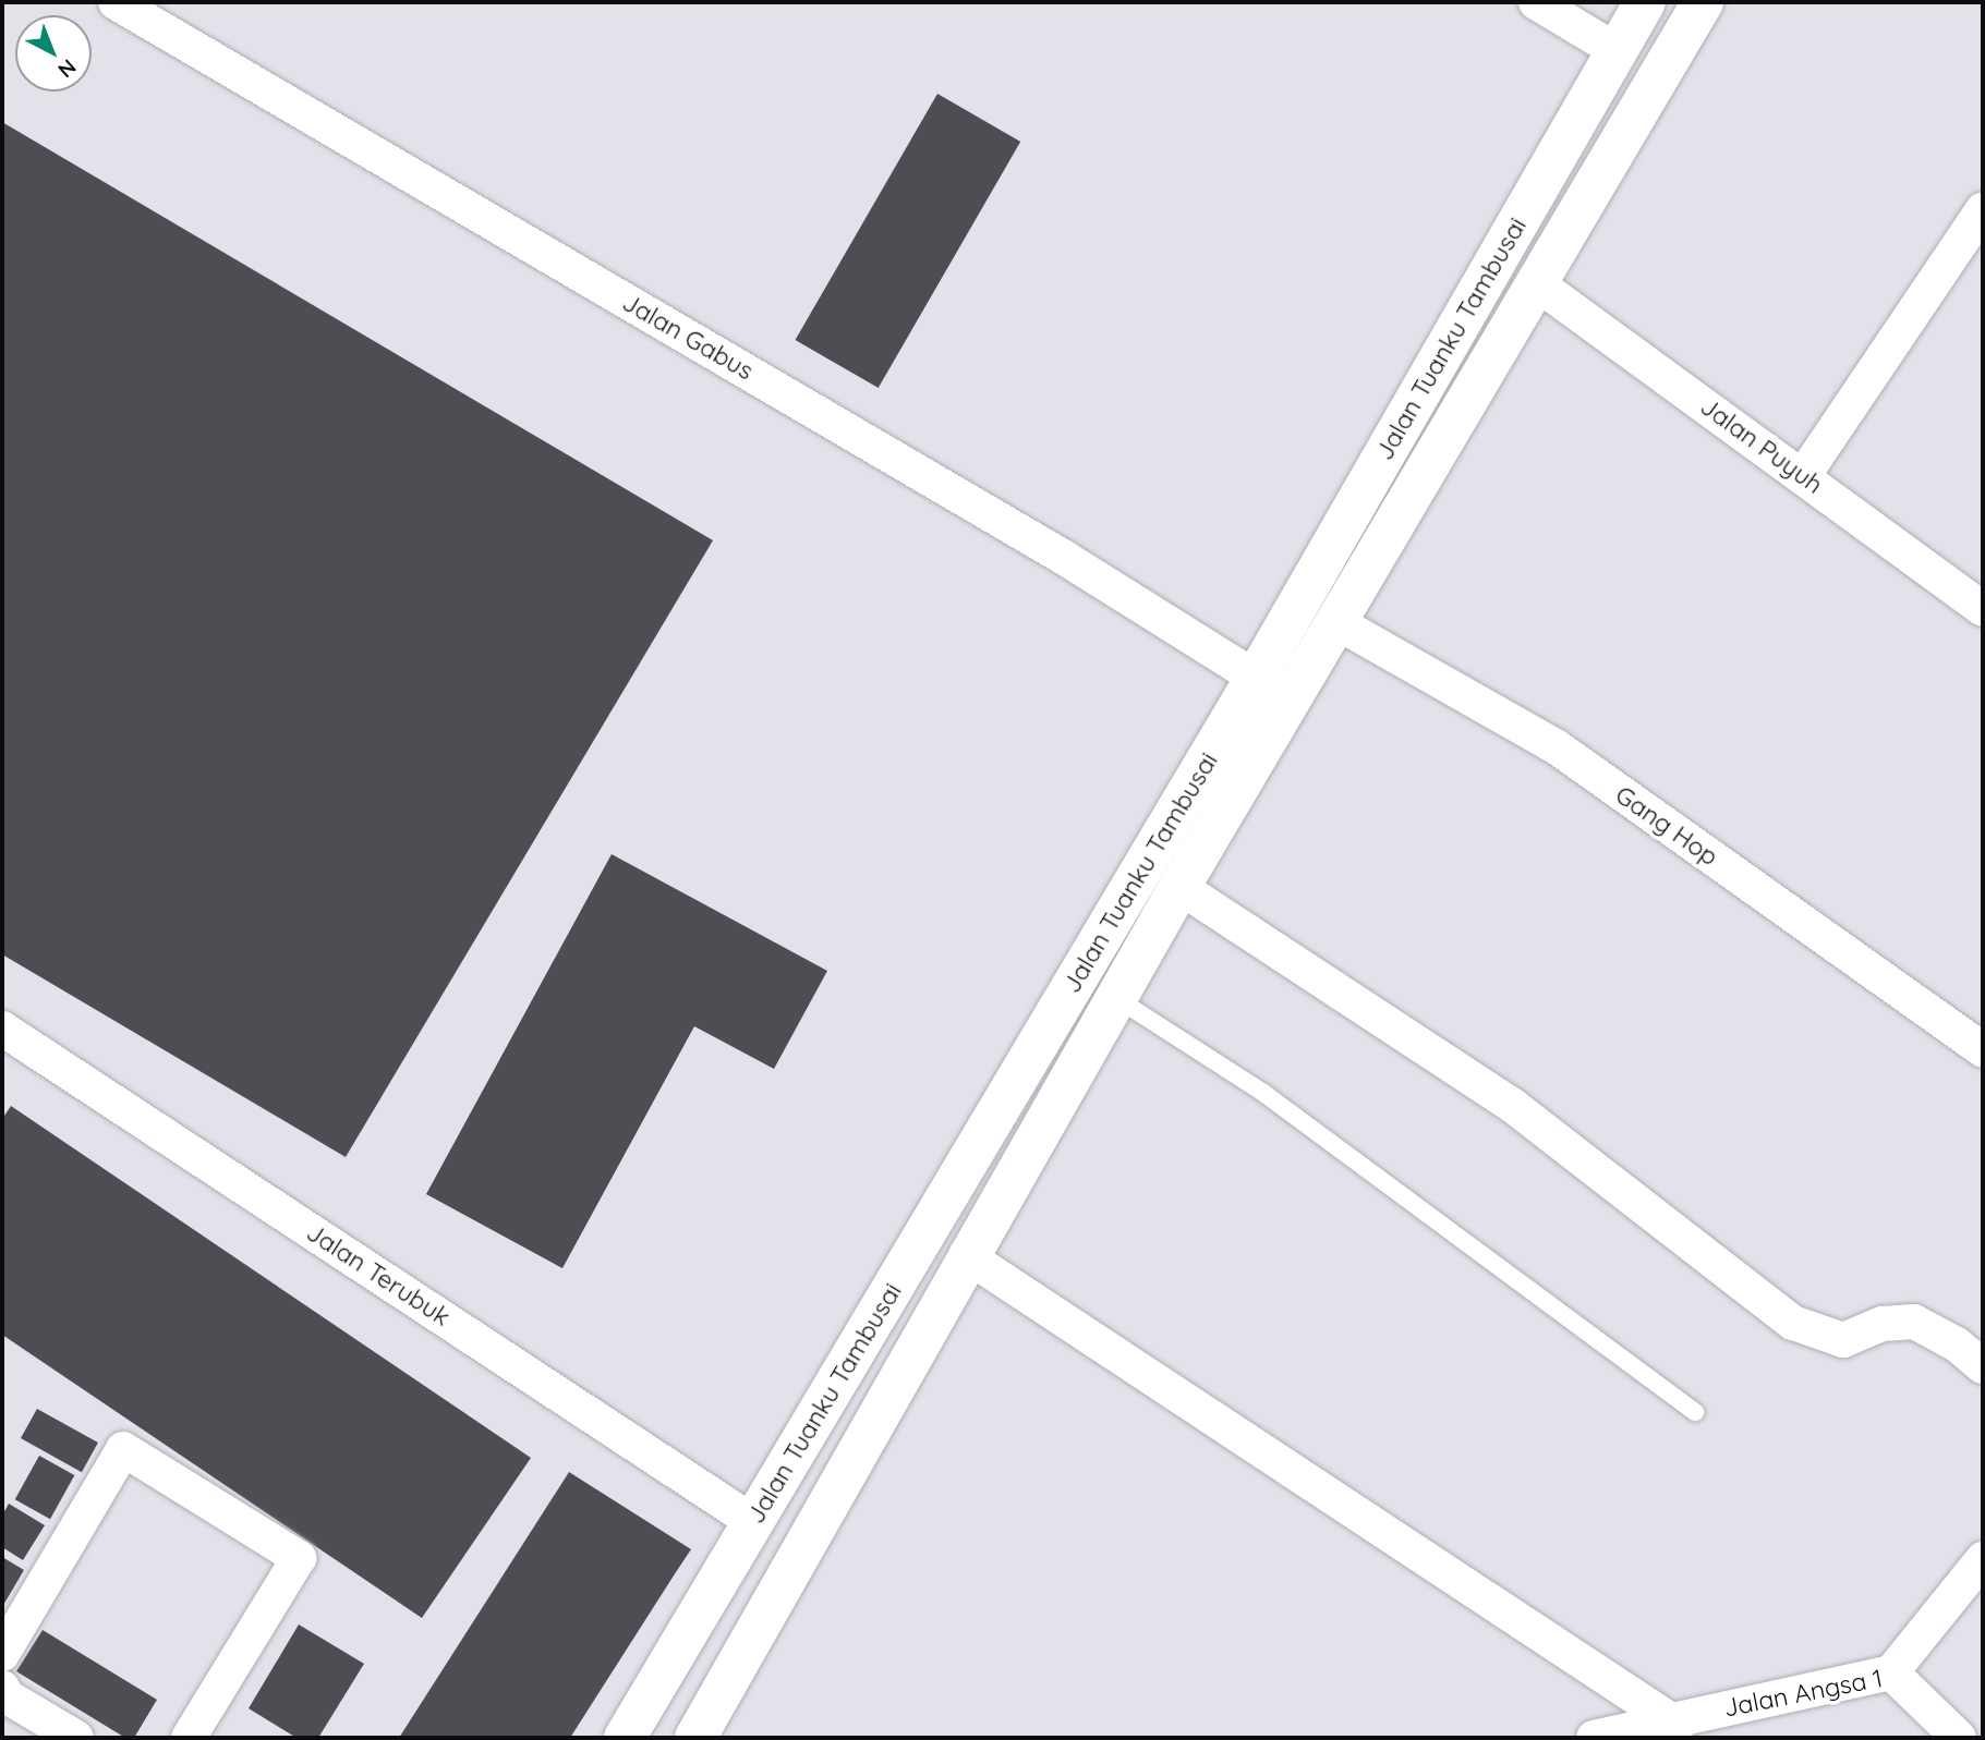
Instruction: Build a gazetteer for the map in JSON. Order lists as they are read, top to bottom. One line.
{"streets":{"main road":["Jalan Tuanku Tambusai"],"street":["Jalan Gabus","Jalan Puyuh","Gang Hop","Jalan Terubuk","Jalan Angsa 1"]},"crossings":[["Jalan Gabus","Jalan Tuanku Tambusai"],["Jalan Tuanku Tambusai","Jalan Puyuh"],["Jalan Tuanku Tambusai","Gang Hop"],["Jalan Tuanku Tambusai","Jalan Terubuk"]],"north":"bottom right"}
